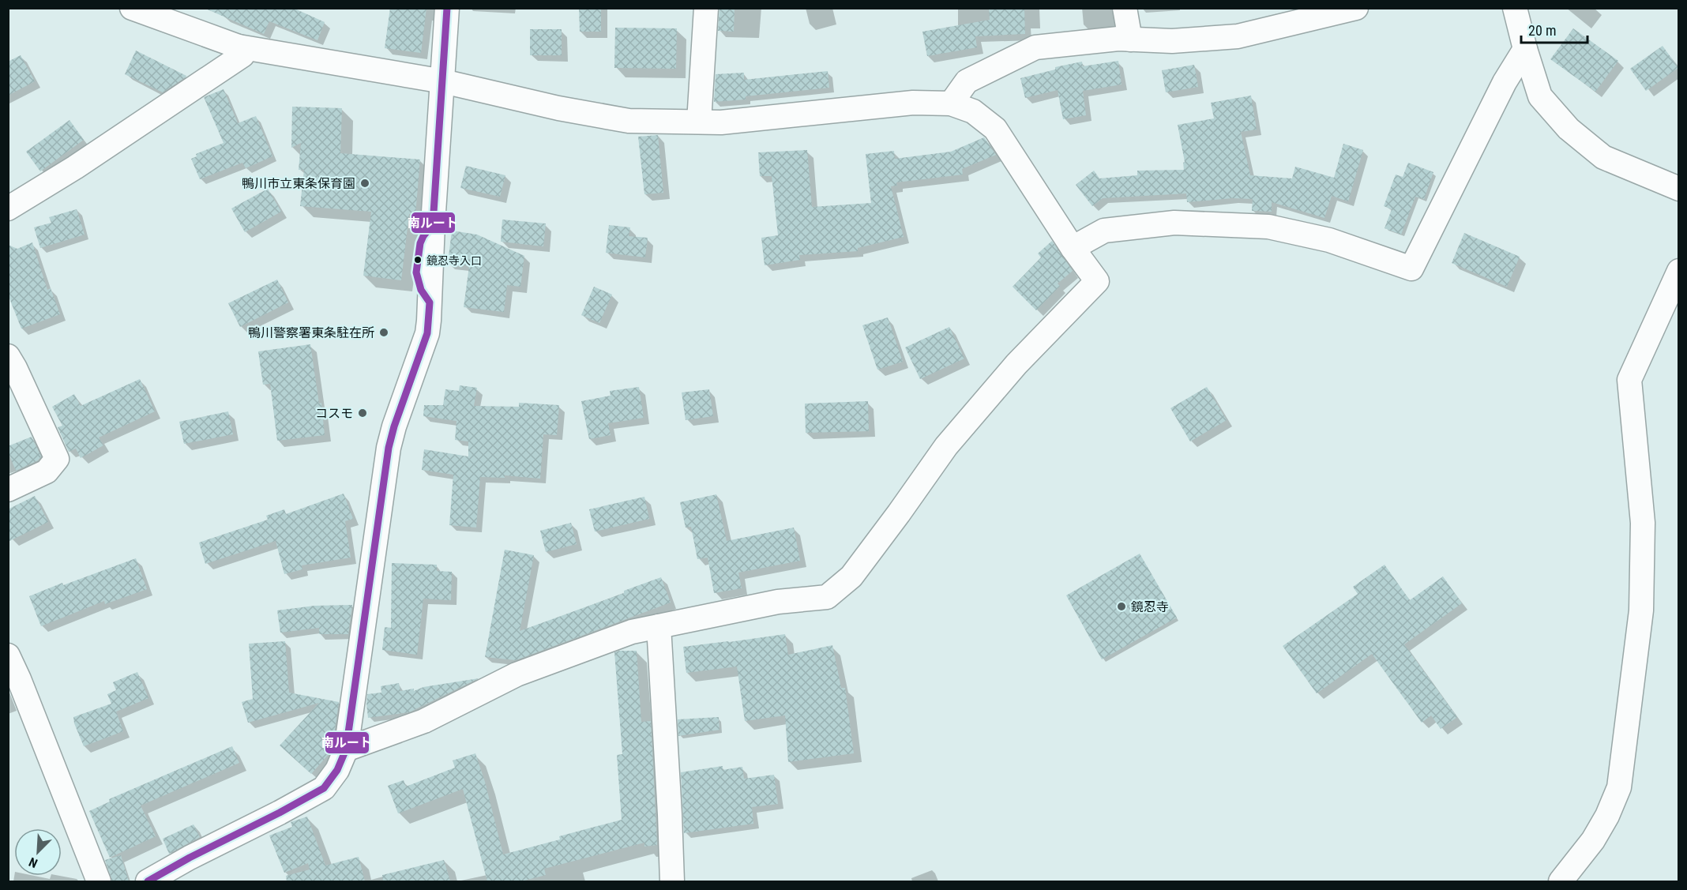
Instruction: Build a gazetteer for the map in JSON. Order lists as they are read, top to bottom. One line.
{"places":["鴨川市立東条保育園","鏡忍寺入口","鴨川警察署東条駐在所","コスモ","鏡忍寺"],"lines":["transit line 南ルート"],"scale_bar":"20 m","north":"bottom left"}
